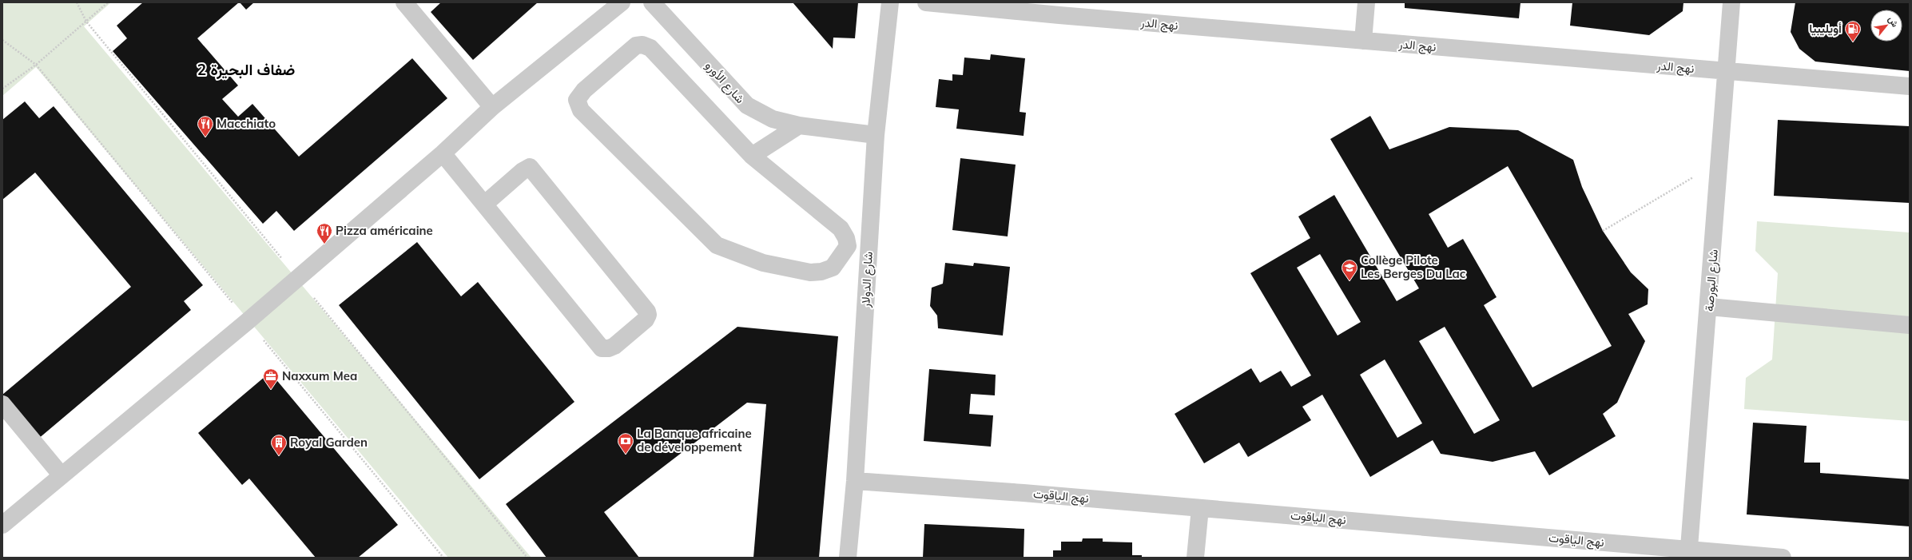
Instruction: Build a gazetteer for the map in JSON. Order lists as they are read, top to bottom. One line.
{"streets":{"street":["نهج الدر","شارع الأورو","شارع الدولار","شارع البورصة","نهج الياقوت"]},"crossings":[["نهج الدر","شارع البورصة"],["شارع الأورو","شارع الدولار"],["شارع الدولار","نهج الياقوت"],["شارع البورصة","نهج الياقوت"]],"districts":["ضفاف البحيرة 2"],"places":{"fuel station":["أويليبيا"],"restaurant":["Macchiato","Pizza américaine"],"school or university":["Collège Pilote Les Berges Du Lac"],"office":["Naxxum Mea"],"bank":["La Banque africaine de développement"],"building":["Royal Garden"]},"north":"top right"}
